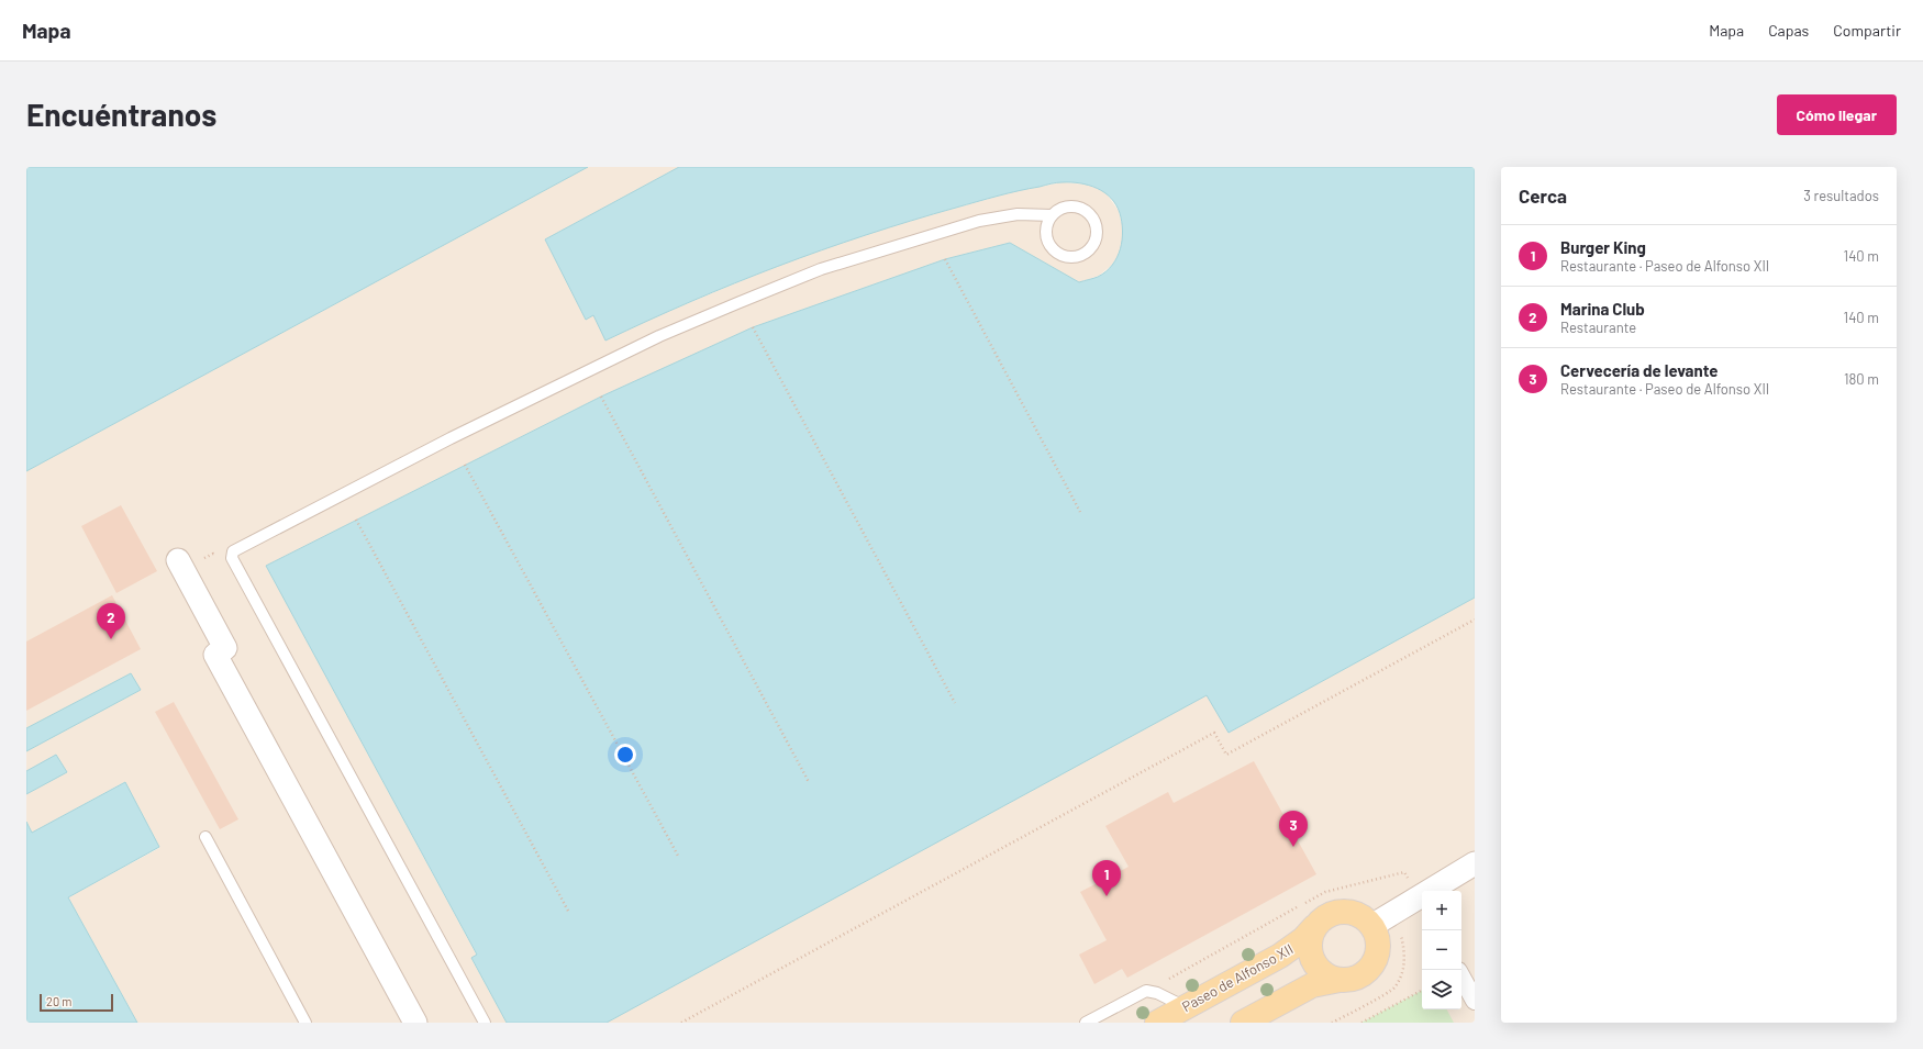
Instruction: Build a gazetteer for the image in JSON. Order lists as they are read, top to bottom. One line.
{"streets":{"main road":["Paseo de Alfonso XII"]},"scale_bar":"20 m","page":{"header":"Mapa","nav":["Mapa","Capas","Compartir"],"buttons":"Cómo llegar","title":"Encuéntranos","heading":["Cerca","3 resultados"],"list":[{"mark":"1","name":"Burger King","note":"Restaurante · Paseo de Alfonso XII","value":"140 m"},{"mark":"2","name":"Marina Club","note":"Restaurante","value":"140 m"},{"mark":"3","name":"Cervecería de levante","note":"Restaurante · Paseo de Alfonso XII","value":"180 m"}],"pins":["2","3","1"],"map_buttons":["+","−"],"scale":"20 m"}}
